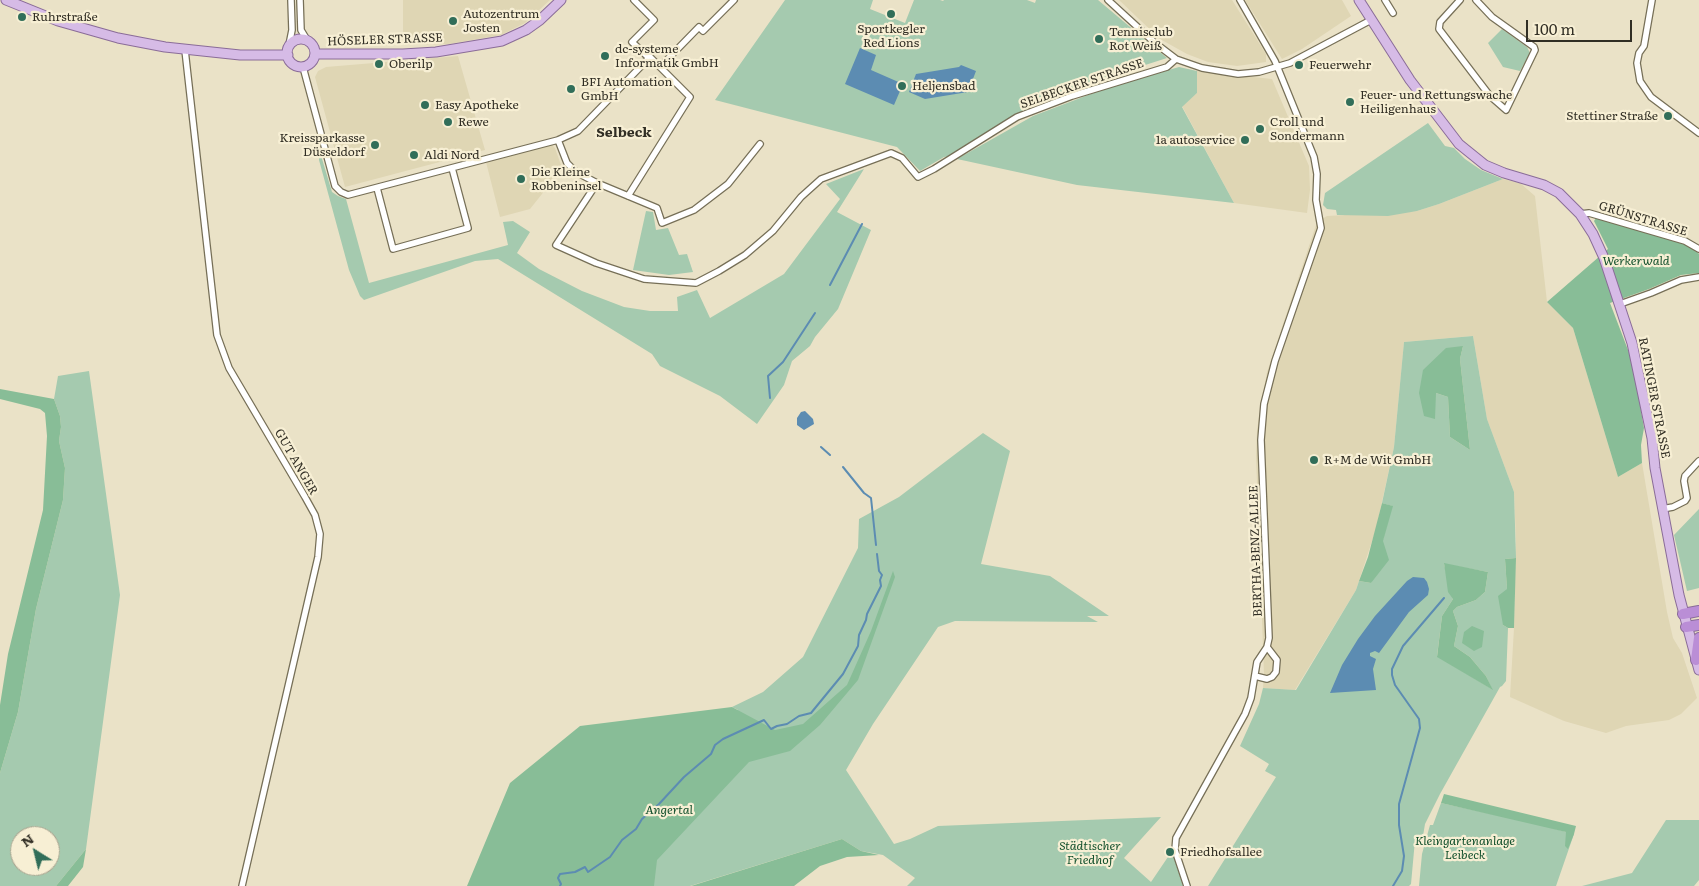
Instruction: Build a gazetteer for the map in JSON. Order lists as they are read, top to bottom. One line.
{"streets":{"main road":["HÖSELER STRASSE","RATINGER STRASSE"],"street":["SELBECKER STRASSE","GRÜNSTRASSE","GUT ANGER","BERTHA-BENZ-ALLEE"]},"crossings":[["GRÜNSTRASSE","RATINGER STRASSE"]],"districts":["Selbeck"],"parks":["Werkerwald","Angertal","Kleingartenanlage Leibeck","Städtischer Friedhof"],"places":["Sportkegler Red Lions","Ruhrstraße","Autozentrum Josten","Tennisclub Rot Weiß","dc-systeme Informatik GmbH","Oberilp","Feuerwehr","Heljensbad","BFI Automation GmbH","Feuer- und Rettungswache Heiligenhaus","Easy Apotheke","Stettiner Straße","Rewe","Croll und Sondermann","1a autoservice","Kreissparkasse Düsseldorf","Aldi Nord","Die Kleine Robbeninsel","R+M de Wit GmbH","Friedhofsallee"],"scale_bar":"100 m","north":"top left"}
